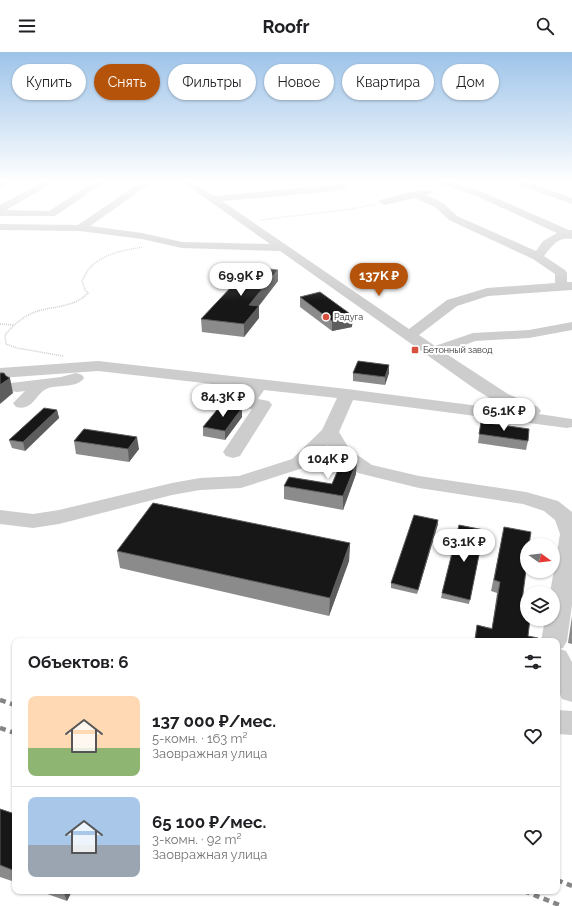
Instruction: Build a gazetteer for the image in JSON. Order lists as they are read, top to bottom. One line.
{"places":{"other":["Радуга"],"transit":["Бетонный завод"]},"north":"right","page":{"header":"Roofr","chip":["Купить","Снять","Фильтры","Новое","Квартира","Дом"],"price":["69.9K ₽","137K ₽","84.3K ₽","65.1K ₽","104K ₽","63.1K ₽"],"heading":"Объектов: 6","list":[{"name":"137 000 ₽/мес.","note":"5-комн. · 163 m² · Заовражная улица"},{"name":"65 100 ₽/мес.","note":"3-комн. · 92 m² · Заовражная улица"}]}}
